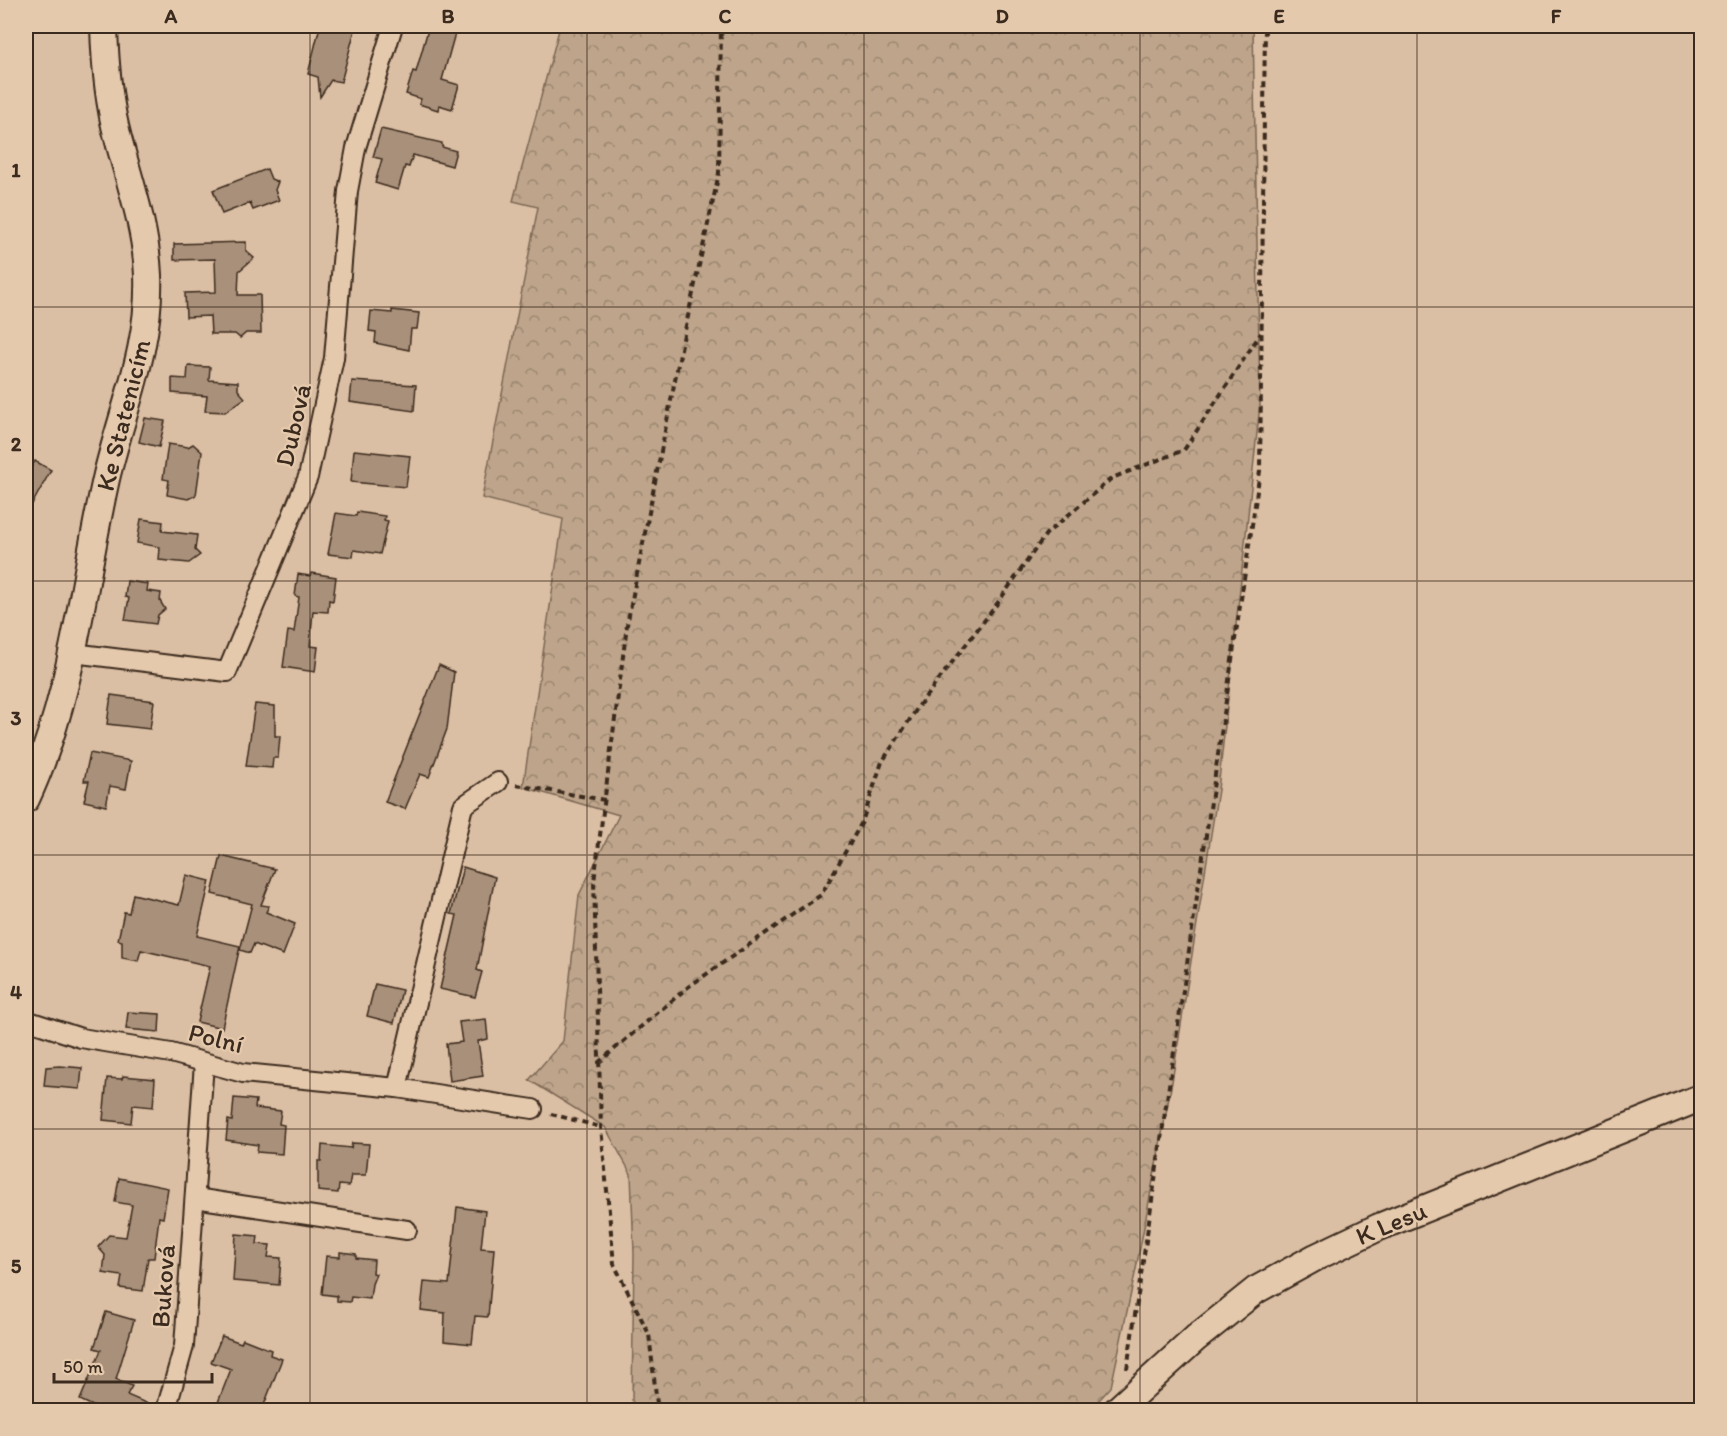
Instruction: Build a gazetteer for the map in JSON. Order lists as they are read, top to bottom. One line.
{"streets":{"street":["Ke Statenicím","Dubová","Polní","K Lesu","Buková"]},"crossings":[["Ke Statenicím","Dubová"],["Polní","Buková"]],"scale_bar":"50 m","grid":{"columns":["A","B","C","D","E","F"],"rows":["1","2","3","4","5"]}}
